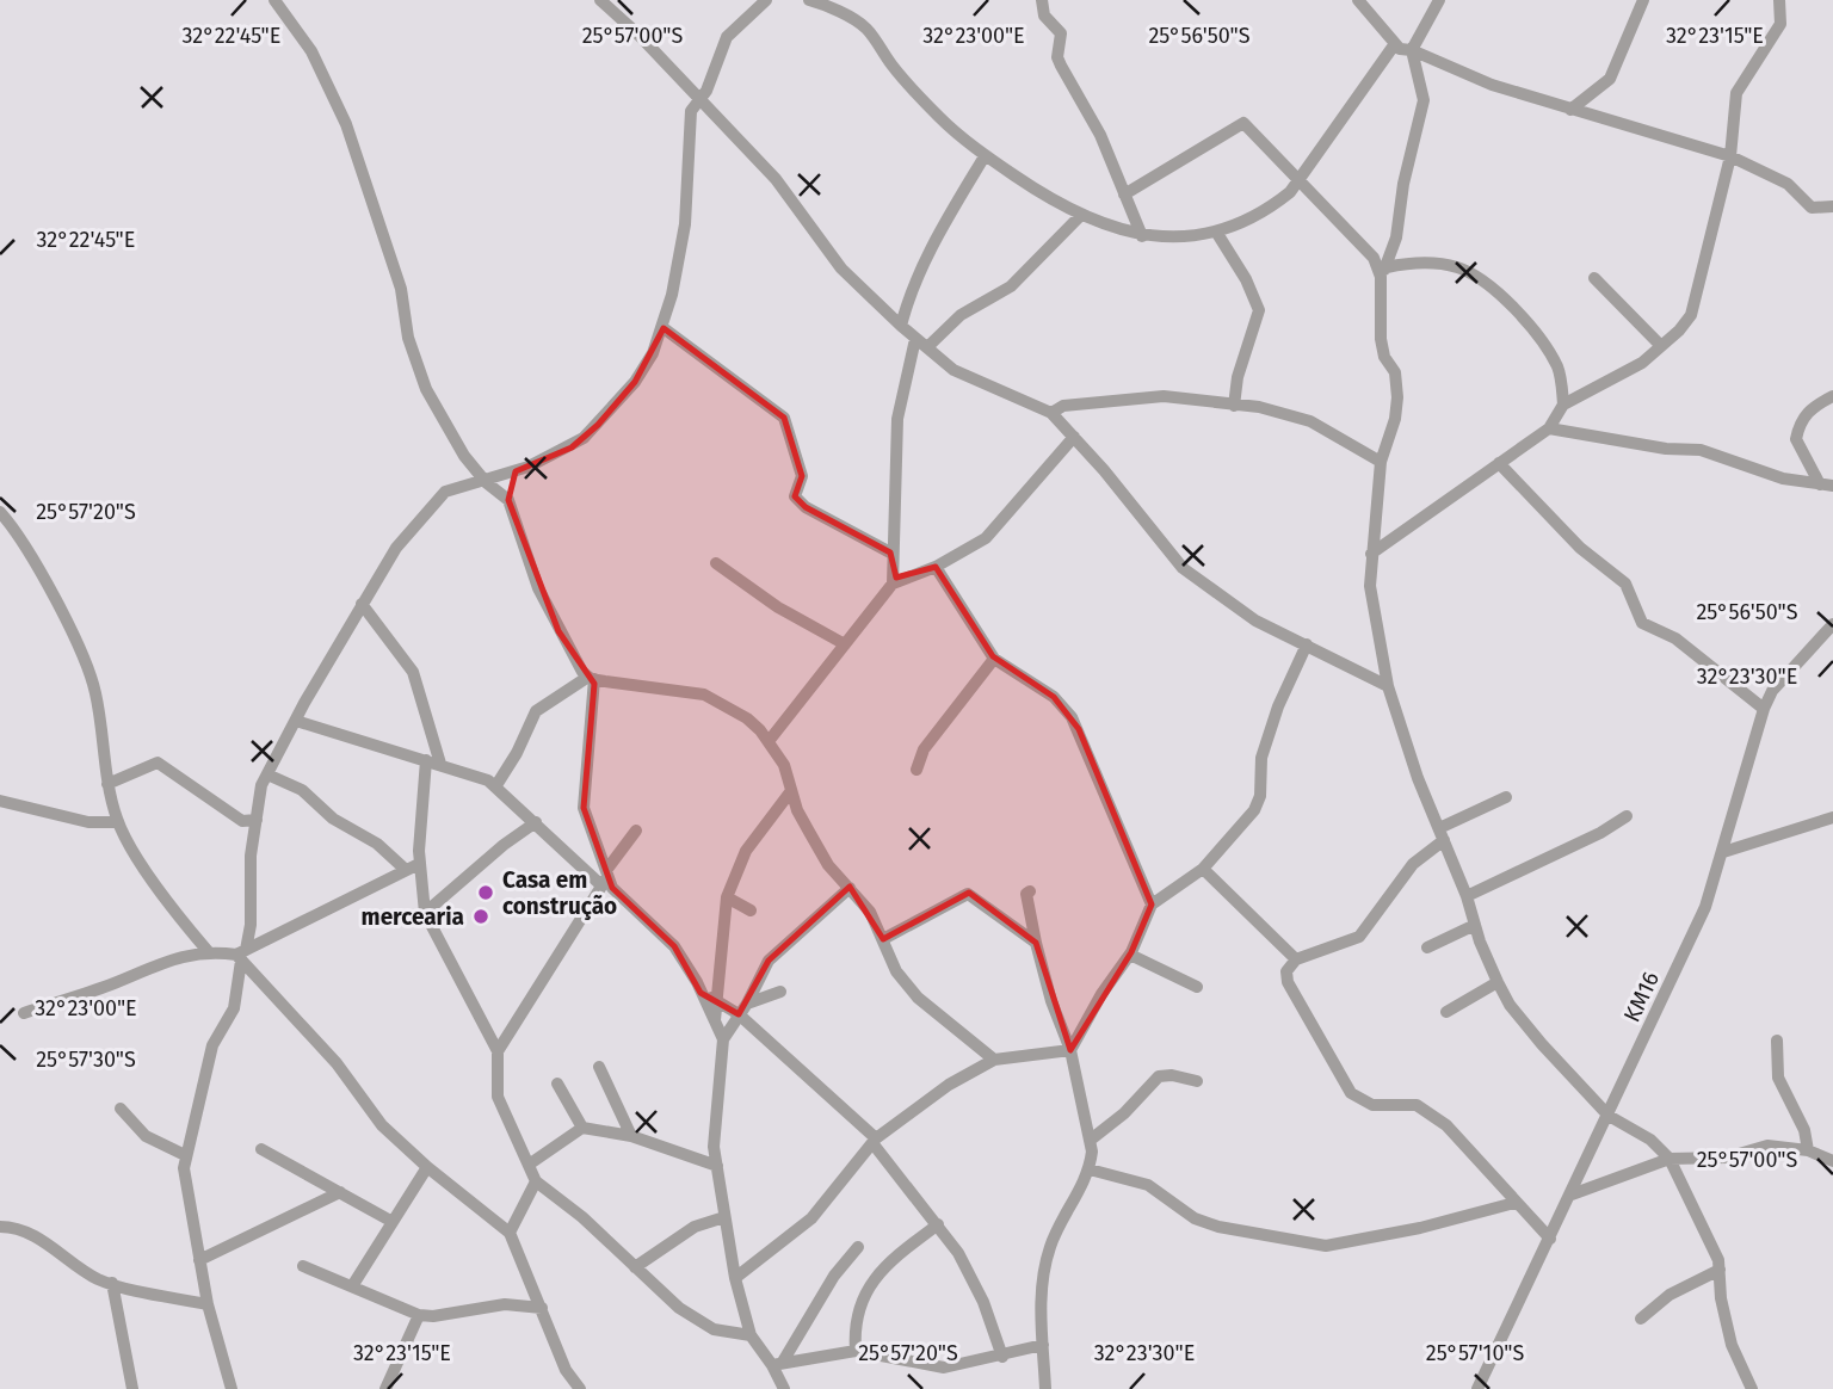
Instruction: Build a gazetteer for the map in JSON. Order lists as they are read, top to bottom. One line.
{"streets":{"street":["KM16"]},"places":["Casa em construção","mercearia"],"coordinates":["25°57'00\"S","25°56'50\"S","32°22'45\"E","32°23'00\"E","32°23'15\"E","25°57'20\"S","32°23'30\"E","25°57'30\"S","25°57'10\"S"]}
